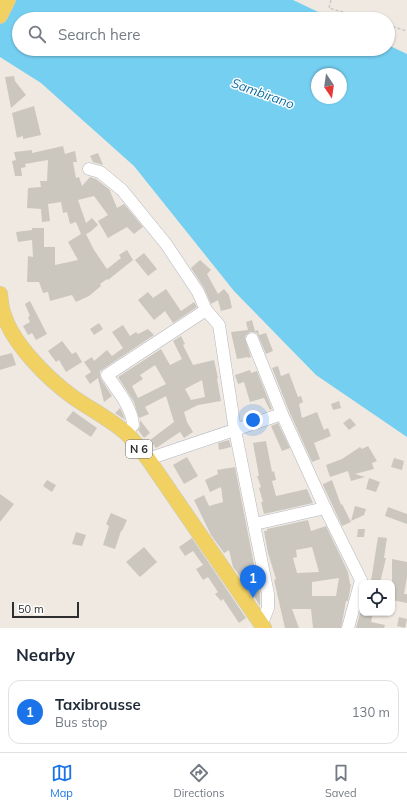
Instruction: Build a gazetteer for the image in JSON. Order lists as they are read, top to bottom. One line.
{"streets":{"main road":["N 6"]},"water":["Sambirano"],"scale_bar":"50 m","north":"bottom","page":{"search":"Search here","pins":"1","scale":"50 m","heading":"Nearby","list":[{"mark":"1","name":"Taxibrousse","note":"Bus stop","value":"130 m"}],"nav":["Map","Directions","Saved"]}}
